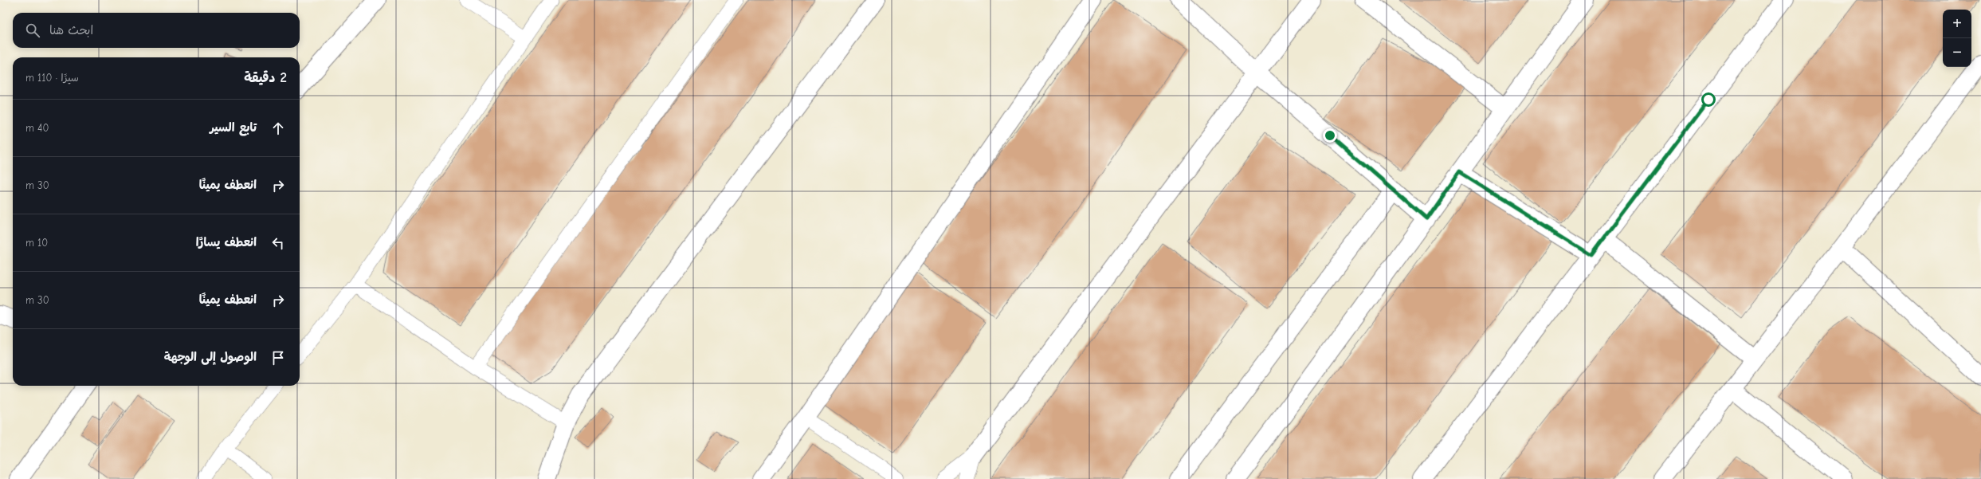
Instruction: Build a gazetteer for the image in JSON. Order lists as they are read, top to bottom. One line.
{"page":{"map_buttons":["+","−"],"search":"ابحث هنا","heading":["2 دقيقة","سيرًا · 110 m"],"list":[["تابع السير","40 m"],["انعطف يمينًا","30 m"],["انعطف يسارًا","10 m"],["انعطف يمينًا","30 m"],"الوصول إلى الوجهة"]}}
